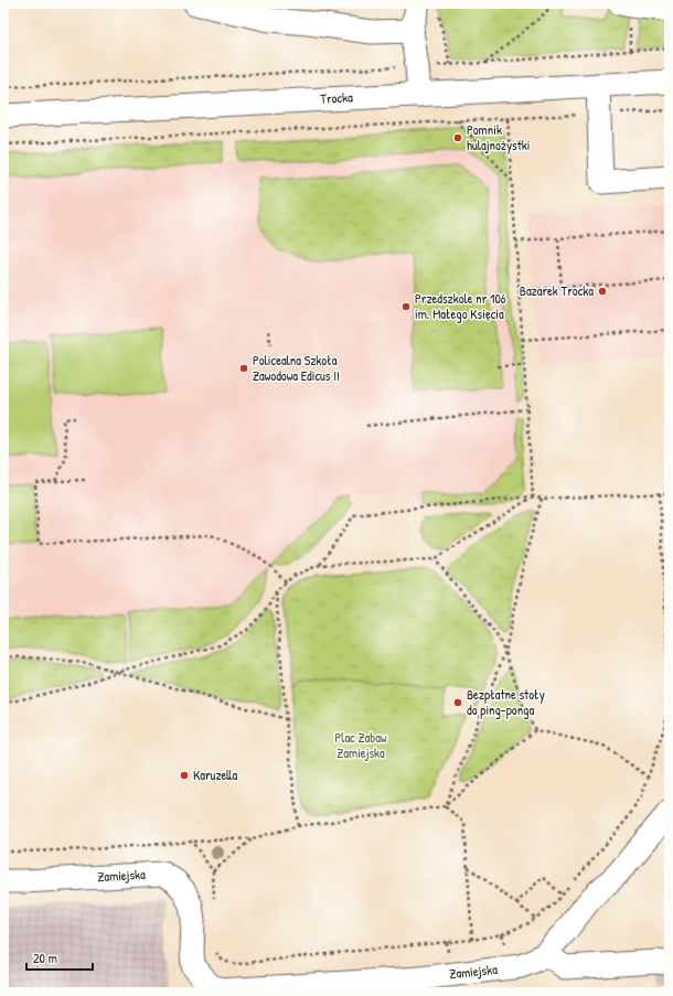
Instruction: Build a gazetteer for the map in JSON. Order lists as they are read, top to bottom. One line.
{"streets":{"street":["Trocka","Zamiejska"]},"parks":["Plac Zabaw Zamiejska"],"places":["Pomnik hulajnożystki","Bazarek Trocka","Przedszkole nr 106 im. Małego Księcia","Policealna Szkoła Zawodowa Edicus II","Bezpłatne stoły do ping-ponga","Karuzella"],"scale_bar":"20 m"}
